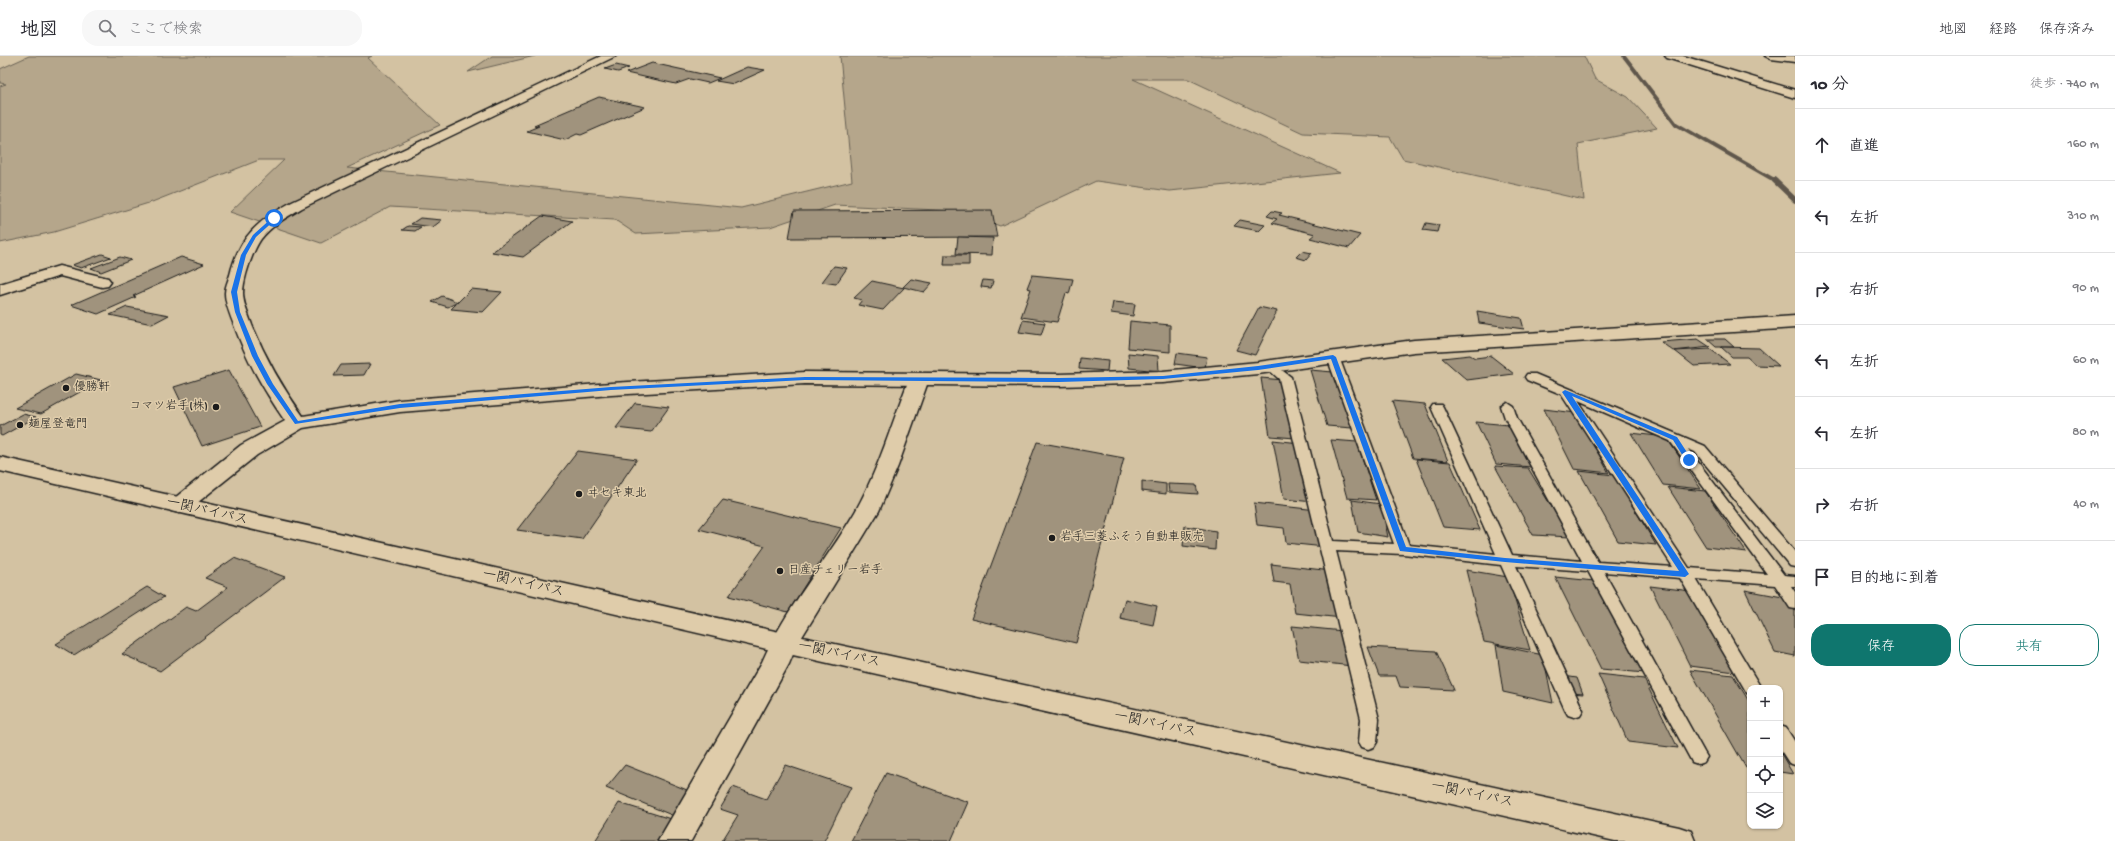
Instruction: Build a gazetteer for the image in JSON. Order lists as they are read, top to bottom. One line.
{"streets":{"main road":["一関バイパス"]},"places":["優勝軒","コマツ岩手(株)","麺屋登竜門","ヰセキ東北","岩手三菱ふそう自動車販売","日産チェリー岩手"],"page":{"header":"地図","search":"ここで検索","nav":["地図","経路","保存済み"],"heading":["10 分","徒歩 · 740 m"],"list":[["直進","160 m"],["左折","310 m"],["右折","90 m"],["左折","60 m"],["左折","80 m"],["右折","40 m"],"目的地に到着"],"buttons":["保存","共有"],"map_buttons":["+","−"]}}
